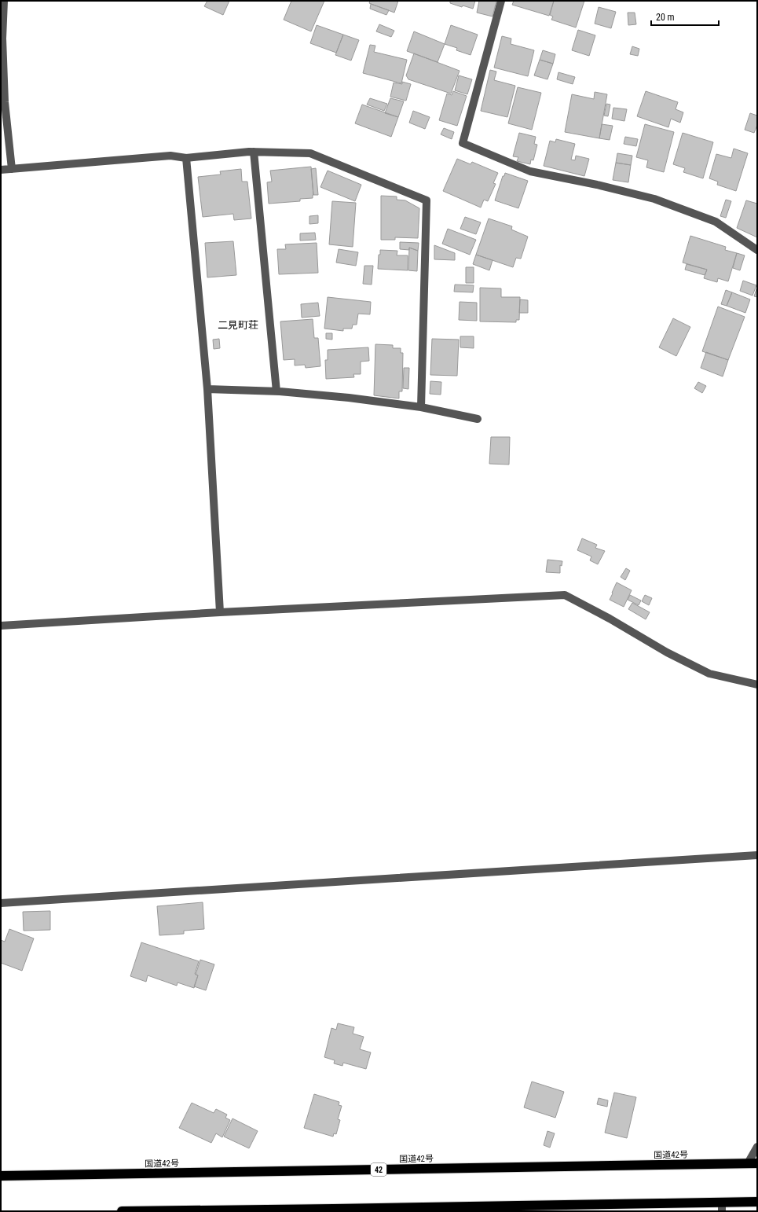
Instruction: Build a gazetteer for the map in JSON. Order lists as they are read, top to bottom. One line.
{"streets":{"highway":["国道42号","42"]},"districts":["二見町荘"],"scale_bar":"20 m"}
